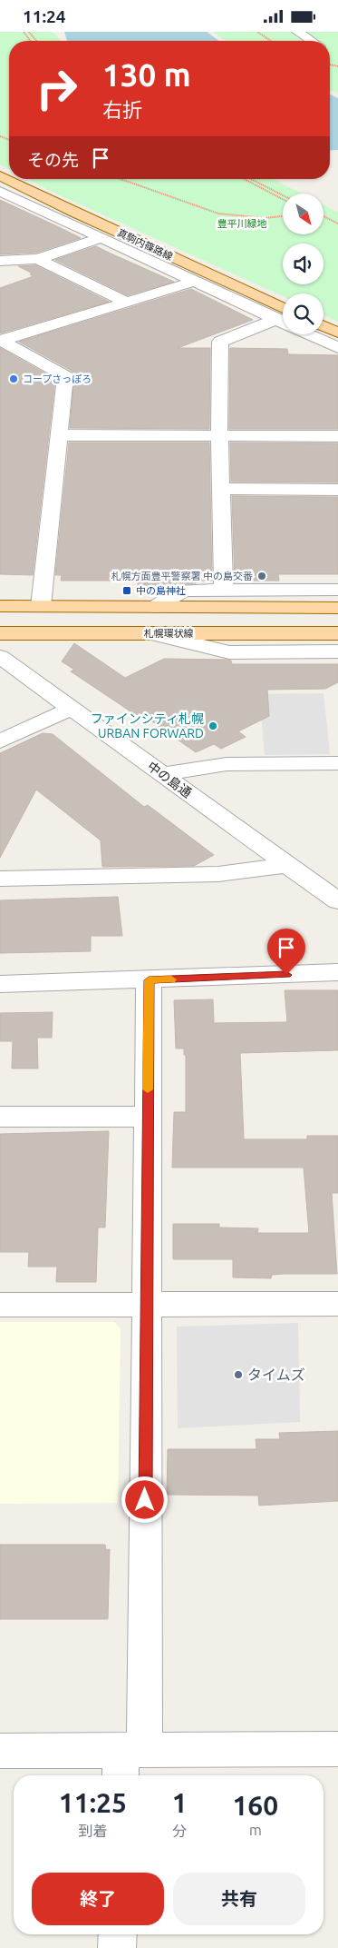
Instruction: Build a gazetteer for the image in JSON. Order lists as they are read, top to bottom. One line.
{"streets":{"main road":["真駒内篠路線","札幌環状線"],"street":["中の島通"]},"parks":["豊平川緑地"],"places":{"other":["コープさっぽろ","札幌方面豊平警察署 中の島交番","ファインシティ札幌 URBAN FORWARD","タイムズ"],"transit":["中の島神社"]},"north":"bottom right","page":{"status":"11:24","turn":["130 m","右折"],"then":"その先","eta":["11:25","到着","1","分","160","m"],"buttons":["終了","共有"]}}
